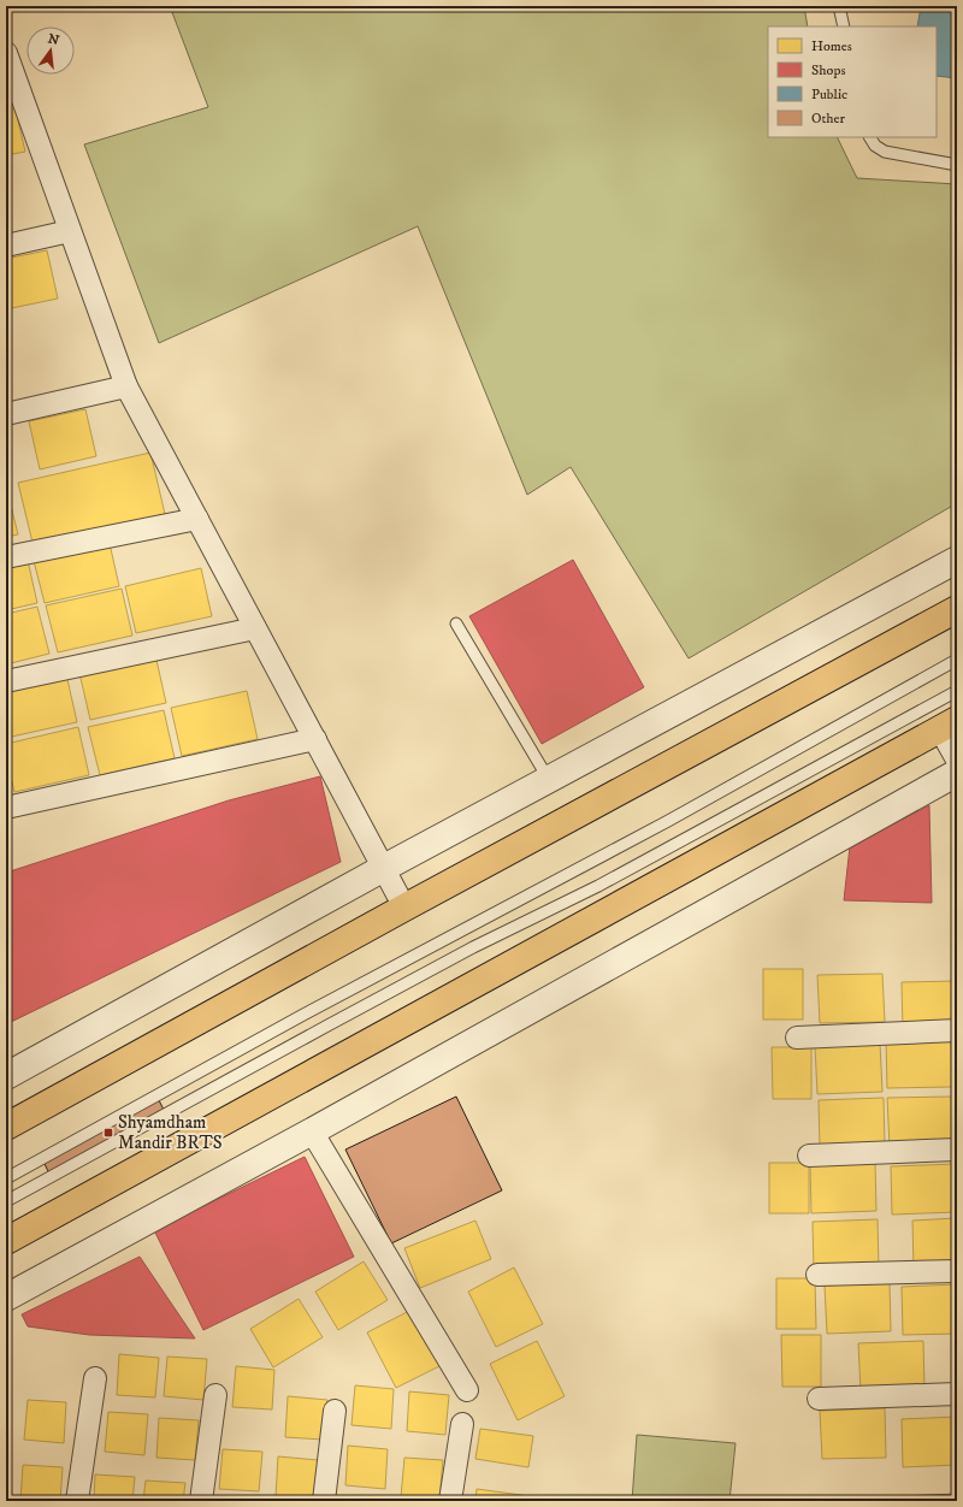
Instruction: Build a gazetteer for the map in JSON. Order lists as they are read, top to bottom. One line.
{"places":{"transit":["Shyamdham Mandir BRTS"]},"legend":["Homes","Shops","Public","Other"],"north":"top"}
